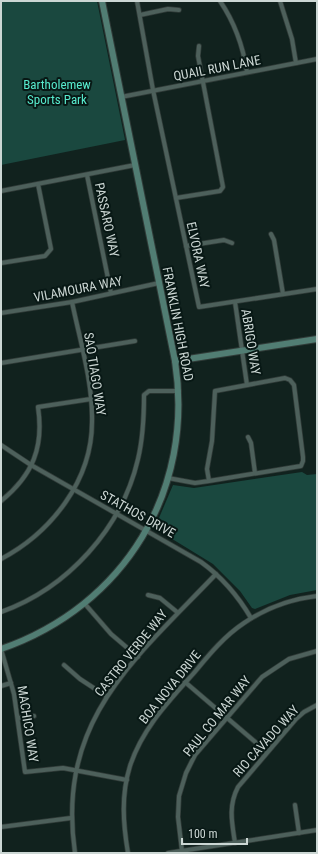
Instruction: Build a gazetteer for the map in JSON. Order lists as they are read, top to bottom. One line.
{"streets":{"street":["QUAIL RUN LANE","PASSARO WAY","ELVORA WAY","VILAMOURA WAY","FRANKLIN HIGH ROAD","ABRIGO WAY","SAO TIAGO WAY","STATHOS DRIVE","CASTRO VERDE WAY","BOA NOVA DRIVE","PAUL CO MAR WAY","MACHICO WAY","RIO CAVADO WAY"]},"crossings":[["QUAIL RUN LANE","ELVORA WAY"],["QUAIL RUN LANE","FRANKLIN HIGH ROAD"],["PASSARO WAY","VILAMOURA WAY"],["ELVORA WAY","ABRIGO WAY"],["VILAMOURA WAY","FRANKLIN HIGH ROAD"],["VILAMOURA WAY","SAO TIAGO WAY"],["FRANKLIN HIGH ROAD","STATHOS DRIVE"],["FRANKLIN HIGH ROAD","MACHICO WAY"],["SAO TIAGO WAY","STATHOS DRIVE"],["STATHOS DRIVE","CASTRO VERDE WAY"],["STATHOS DRIVE","BOA NOVA DRIVE"],["CASTRO VERDE WAY","MACHICO WAY"],["BOA NOVA DRIVE","MACHICO WAY"]],"parks":["Bartholemew Sports Park"],"scale_bar":"100 m"}
